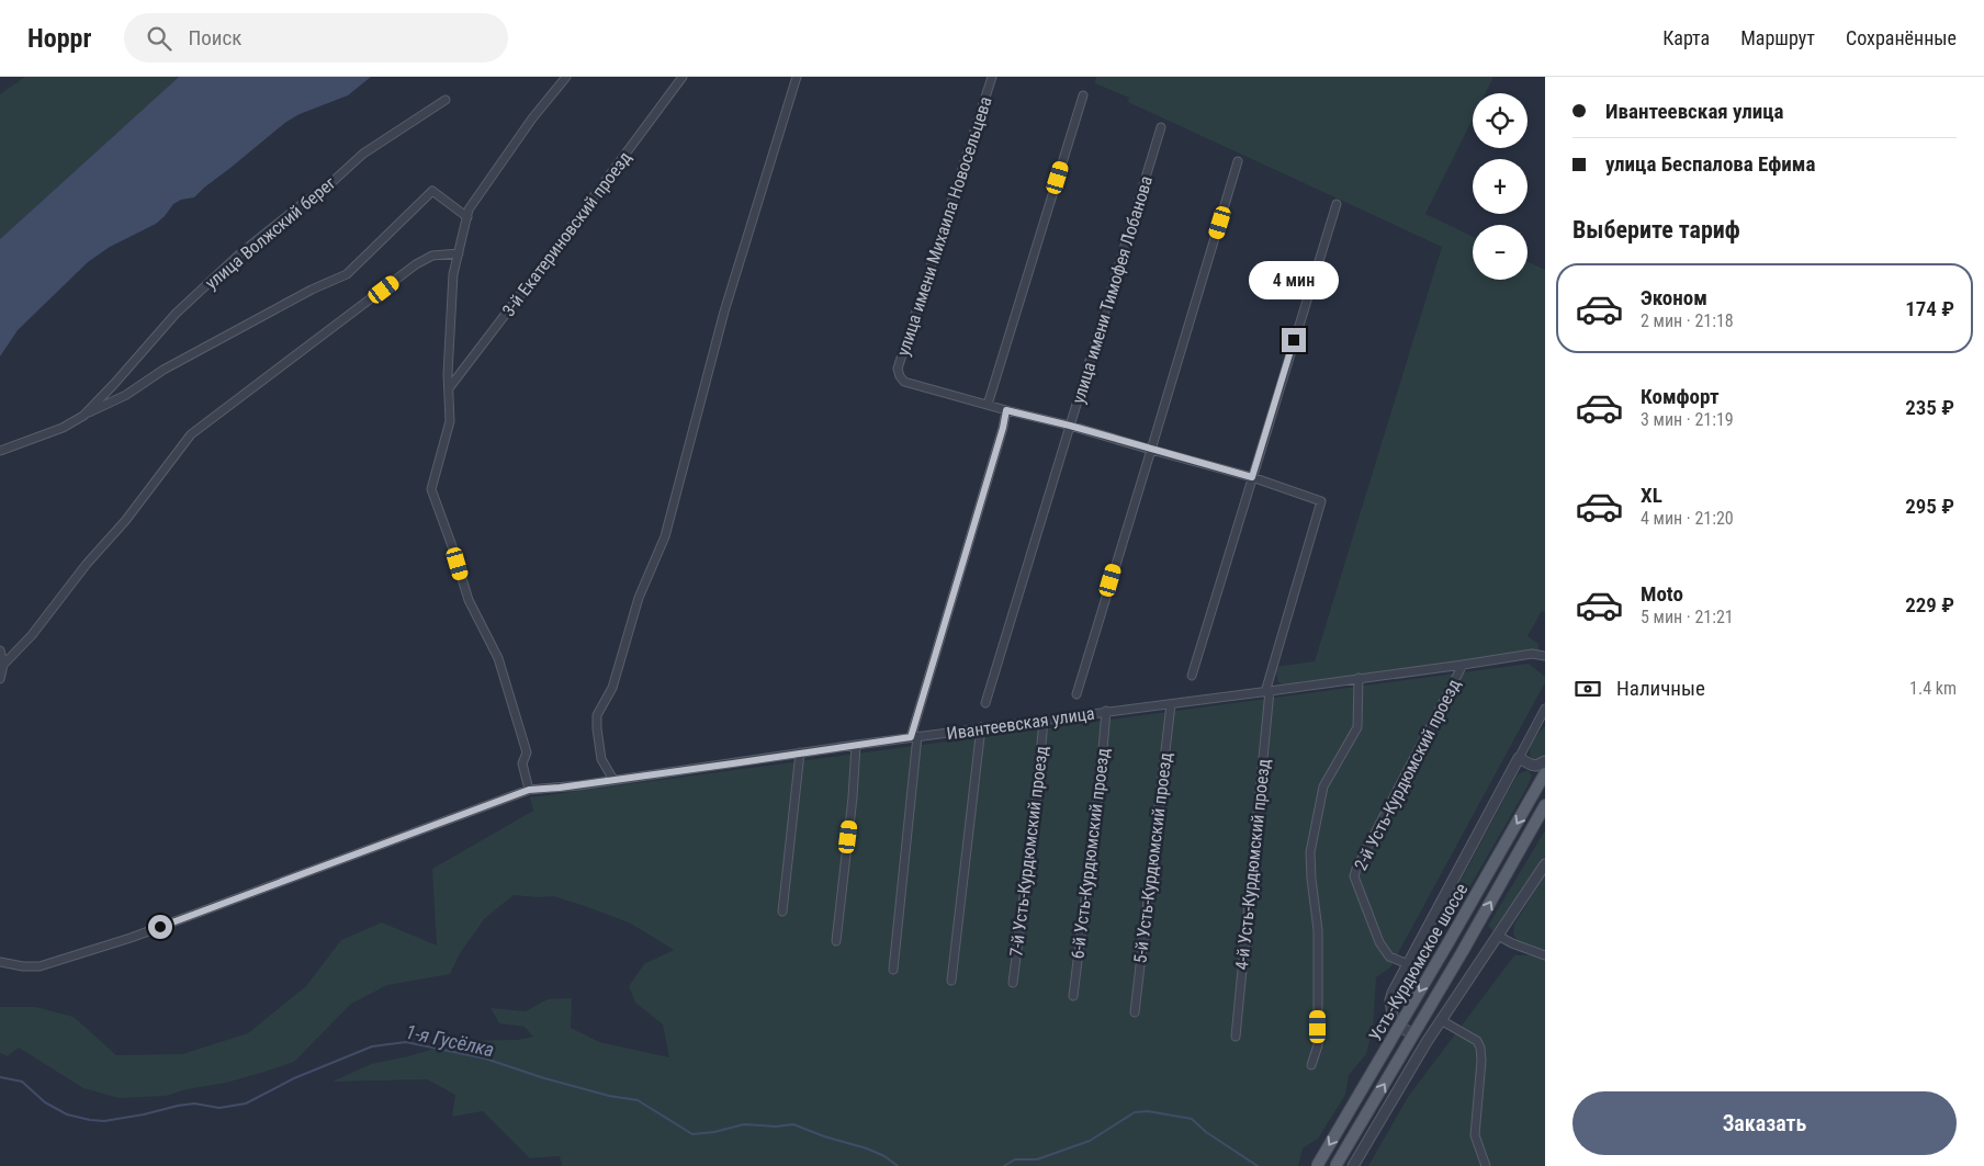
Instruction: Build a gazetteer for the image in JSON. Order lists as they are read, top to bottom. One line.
{"streets":{"main road":["Усть-Курдюмское шоссе"],"street":["улица имени Михаила Новосельцева","улица Волжский берег","3-й Екатериновский проезд","улица имени Тимофея Лобанова","Ивантеевская улица","2-й Усть-Курдюмский проезд","7-й Усть-Курдюмский проезд","6-й Усть-Курдюмский проезд","5-й Усть-Курдюмский проезд","4-й Усть-Курдюмский проезд"]},"crossings":[["Ивантеевская улица","2-й Усть-Курдюмский проезд"],["Ивантеевская улица","7-й Усть-Курдюмский проезд"],["Ивантеевская улица","6-й Усть-Курдюмский проезд"],["Ивантеевская улица","5-й Усть-Курдюмский проезд"],["Ивантеевская улица","4-й Усть-Курдюмский проезд"]],"water":["1-я Гусёлка"],"page":{"header":"Hoppr","search":"Поиск","nav":["Карта","Маршрут","Сохранённые"],"banner":["Ивантеевская улица","улица Беспалова Ефима"],"map_buttons":["+","−"],"heading":"Выберите тариф","bubble":"4 мин","list":[{"name":"Эконом","note":"2 мин · 21:18","value":"174 ₽"},{"name":"Комфорт","note":"3 мин · 21:19","value":"235 ₽"},{"name":"XL","note":"4 мин · 21:20","value":"295 ₽"},{"name":"Moto","note":"5 мин · 21:21","value":"229 ₽"}],"pay":["Наличные","1.4 km"],"buttons":"Заказать"}}
